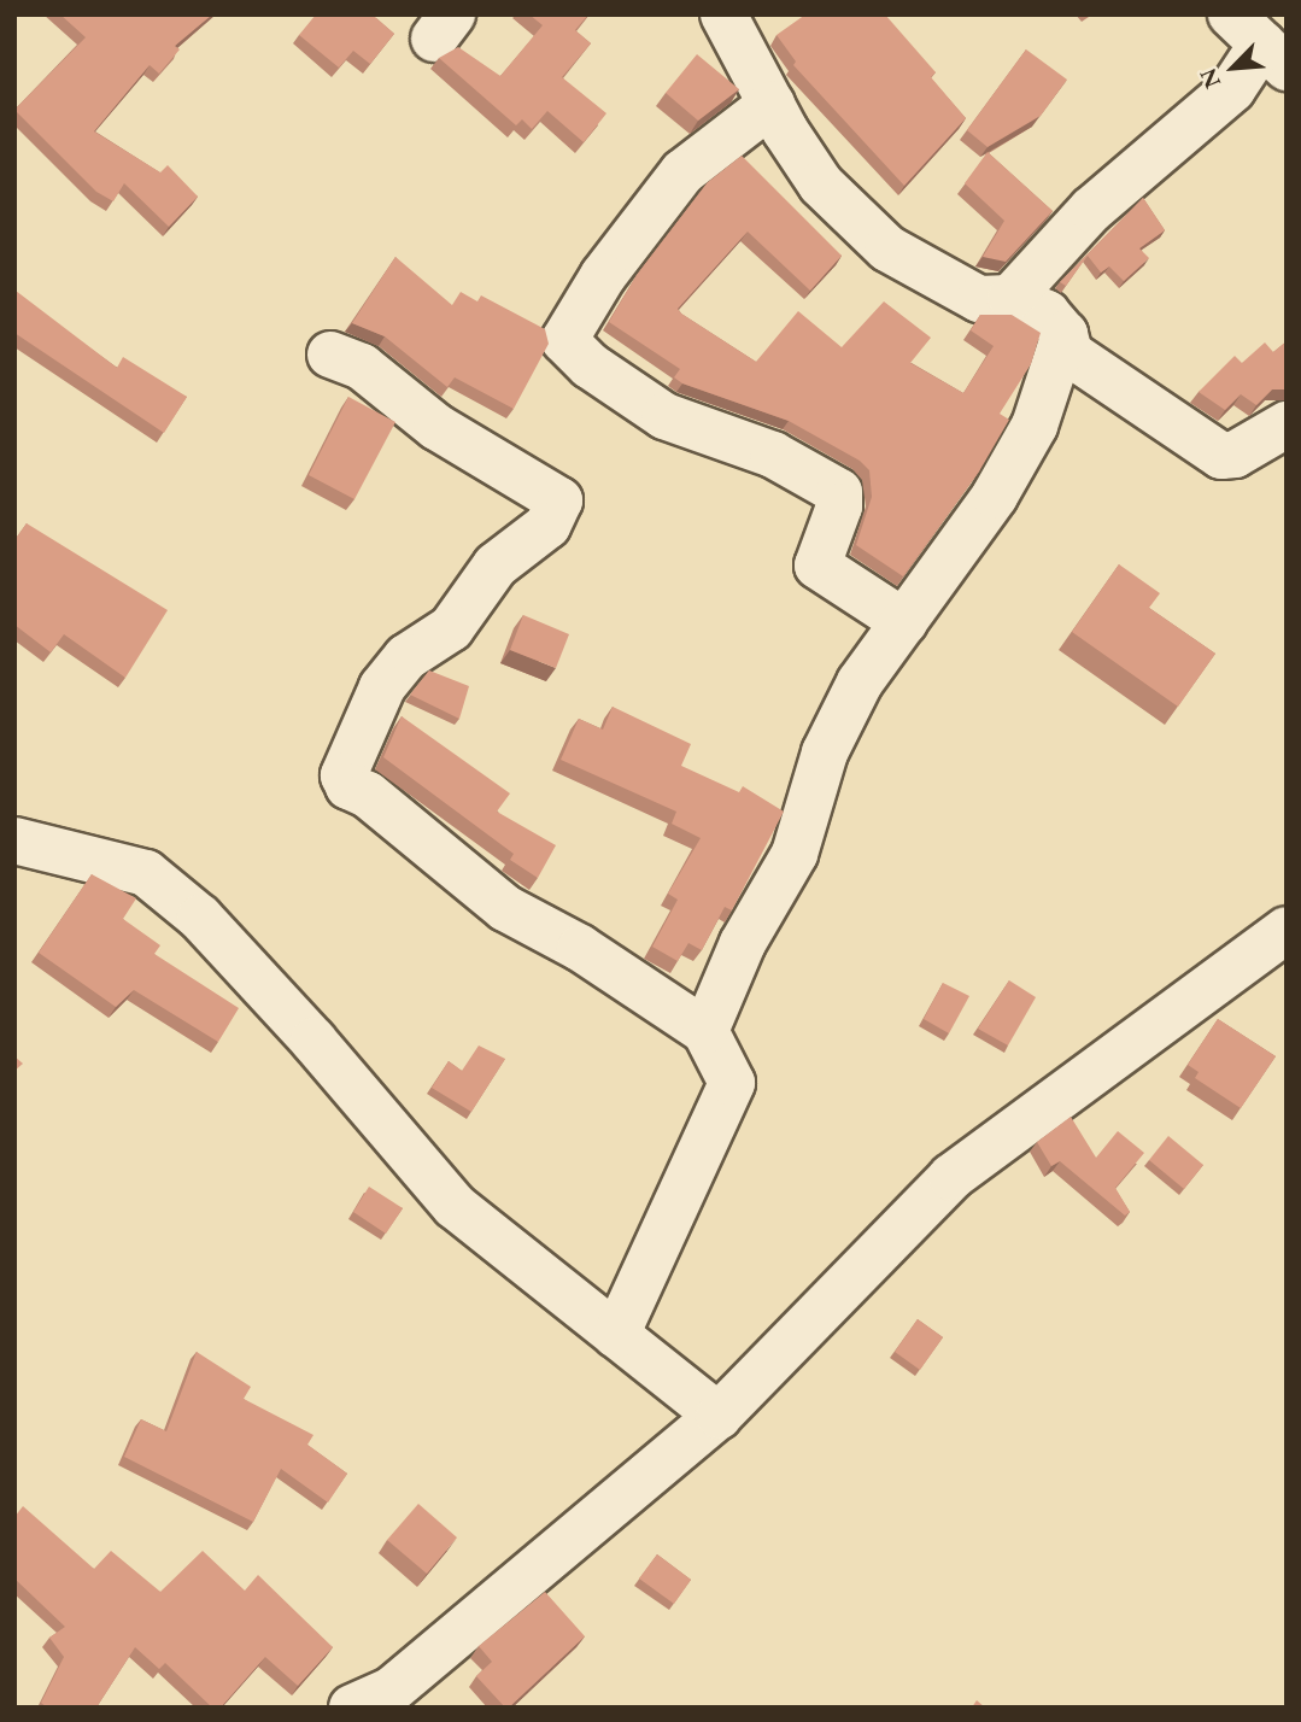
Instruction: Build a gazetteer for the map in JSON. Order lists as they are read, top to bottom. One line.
{"north":"bottom left"}
